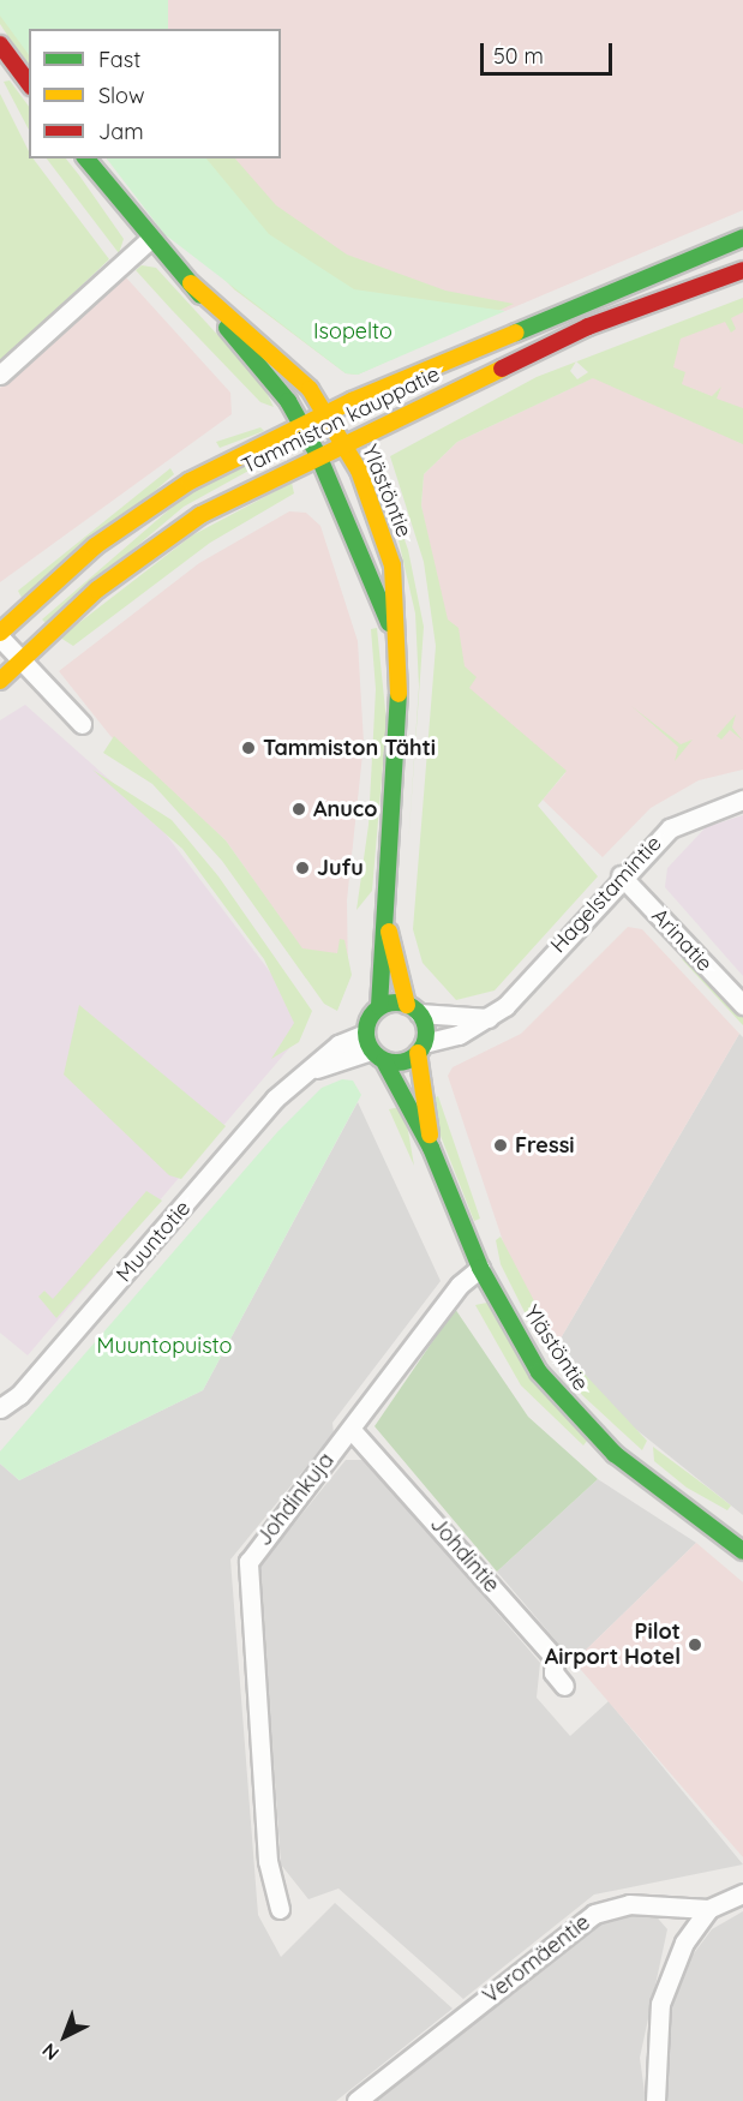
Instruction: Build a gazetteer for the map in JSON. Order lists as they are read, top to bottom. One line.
{"streets":{"street":["Tammiston kauppatie","Ylästöntie","Hagelstamintie","Arinatie","Muuntotie","Johdinkuja","Johdintie","Veromäentie"]},"crossings":[["Tammiston kauppatie","Ylästöntie"],["Ylästöntie","Hagelstamintie"],["Ylästöntie","Muuntotie"],["Ylästöntie","Johdinkuja"],["Hagelstamintie","Arinatie"],["Johdinkuja","Johdintie"]],"parks":["Isopelto","Muuntopuisto"],"places":["Tammiston Tähti","Anuco","Jufu","Fressi","Pilot Airport Hotel"],"legend":["Fast","Slow","Jam"],"scale_bar":"50 m","north":"bottom left"}
